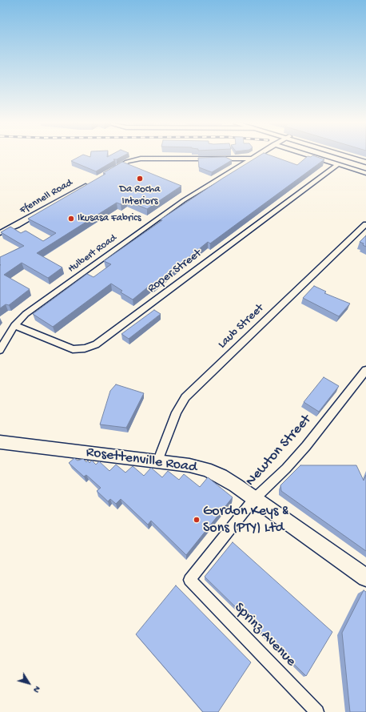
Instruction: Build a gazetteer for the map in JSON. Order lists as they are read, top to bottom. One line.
{"streets":{"main road":["Rosettenville Road"],"street":["Ffennell Road","Hulbert Road","Roper Street","Laub Street","Newton Street","Sprinz Avenue"]},"crossings":[["Hulbert Road","Roper Street"],["Laub Street","Rosettenville Road"],["Newton Street","Rosettenville Road"],["Newton Street","Sprinz Avenue"]],"places":["Da Rocha Interiors","Ikusasa Fabrics","Gordon Keys & Sons (PTY) Ltd"],"north":"bottom right"}
